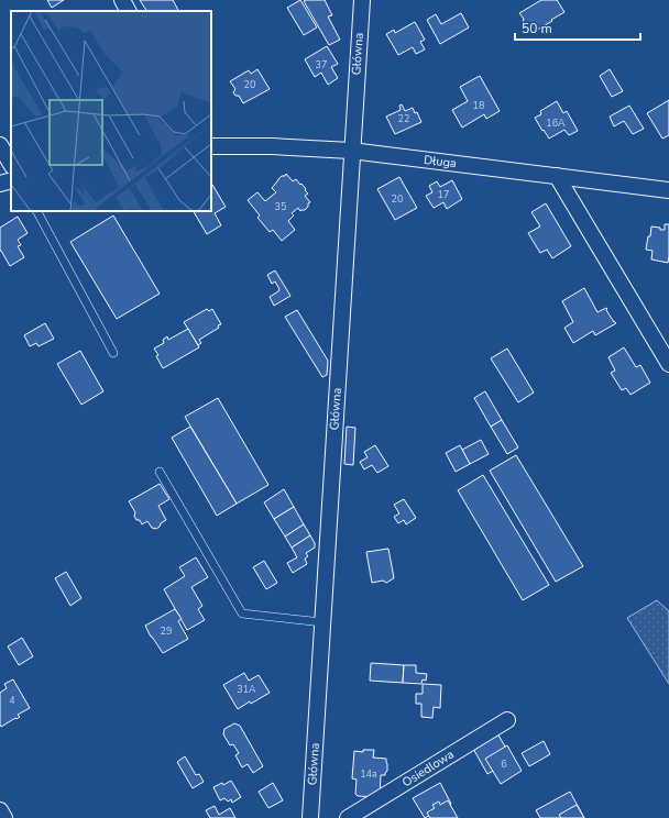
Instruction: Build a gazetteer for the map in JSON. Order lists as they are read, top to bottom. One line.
{"streets":{"street":["Główna","Długa","Osiedlowa"]},"crossings":[["Główna","Długa"]],"house_numbers":["37","20","18","22","16A","17","20","35","29","31A","4","6","14a"],"scale_bar":"50 m"}
